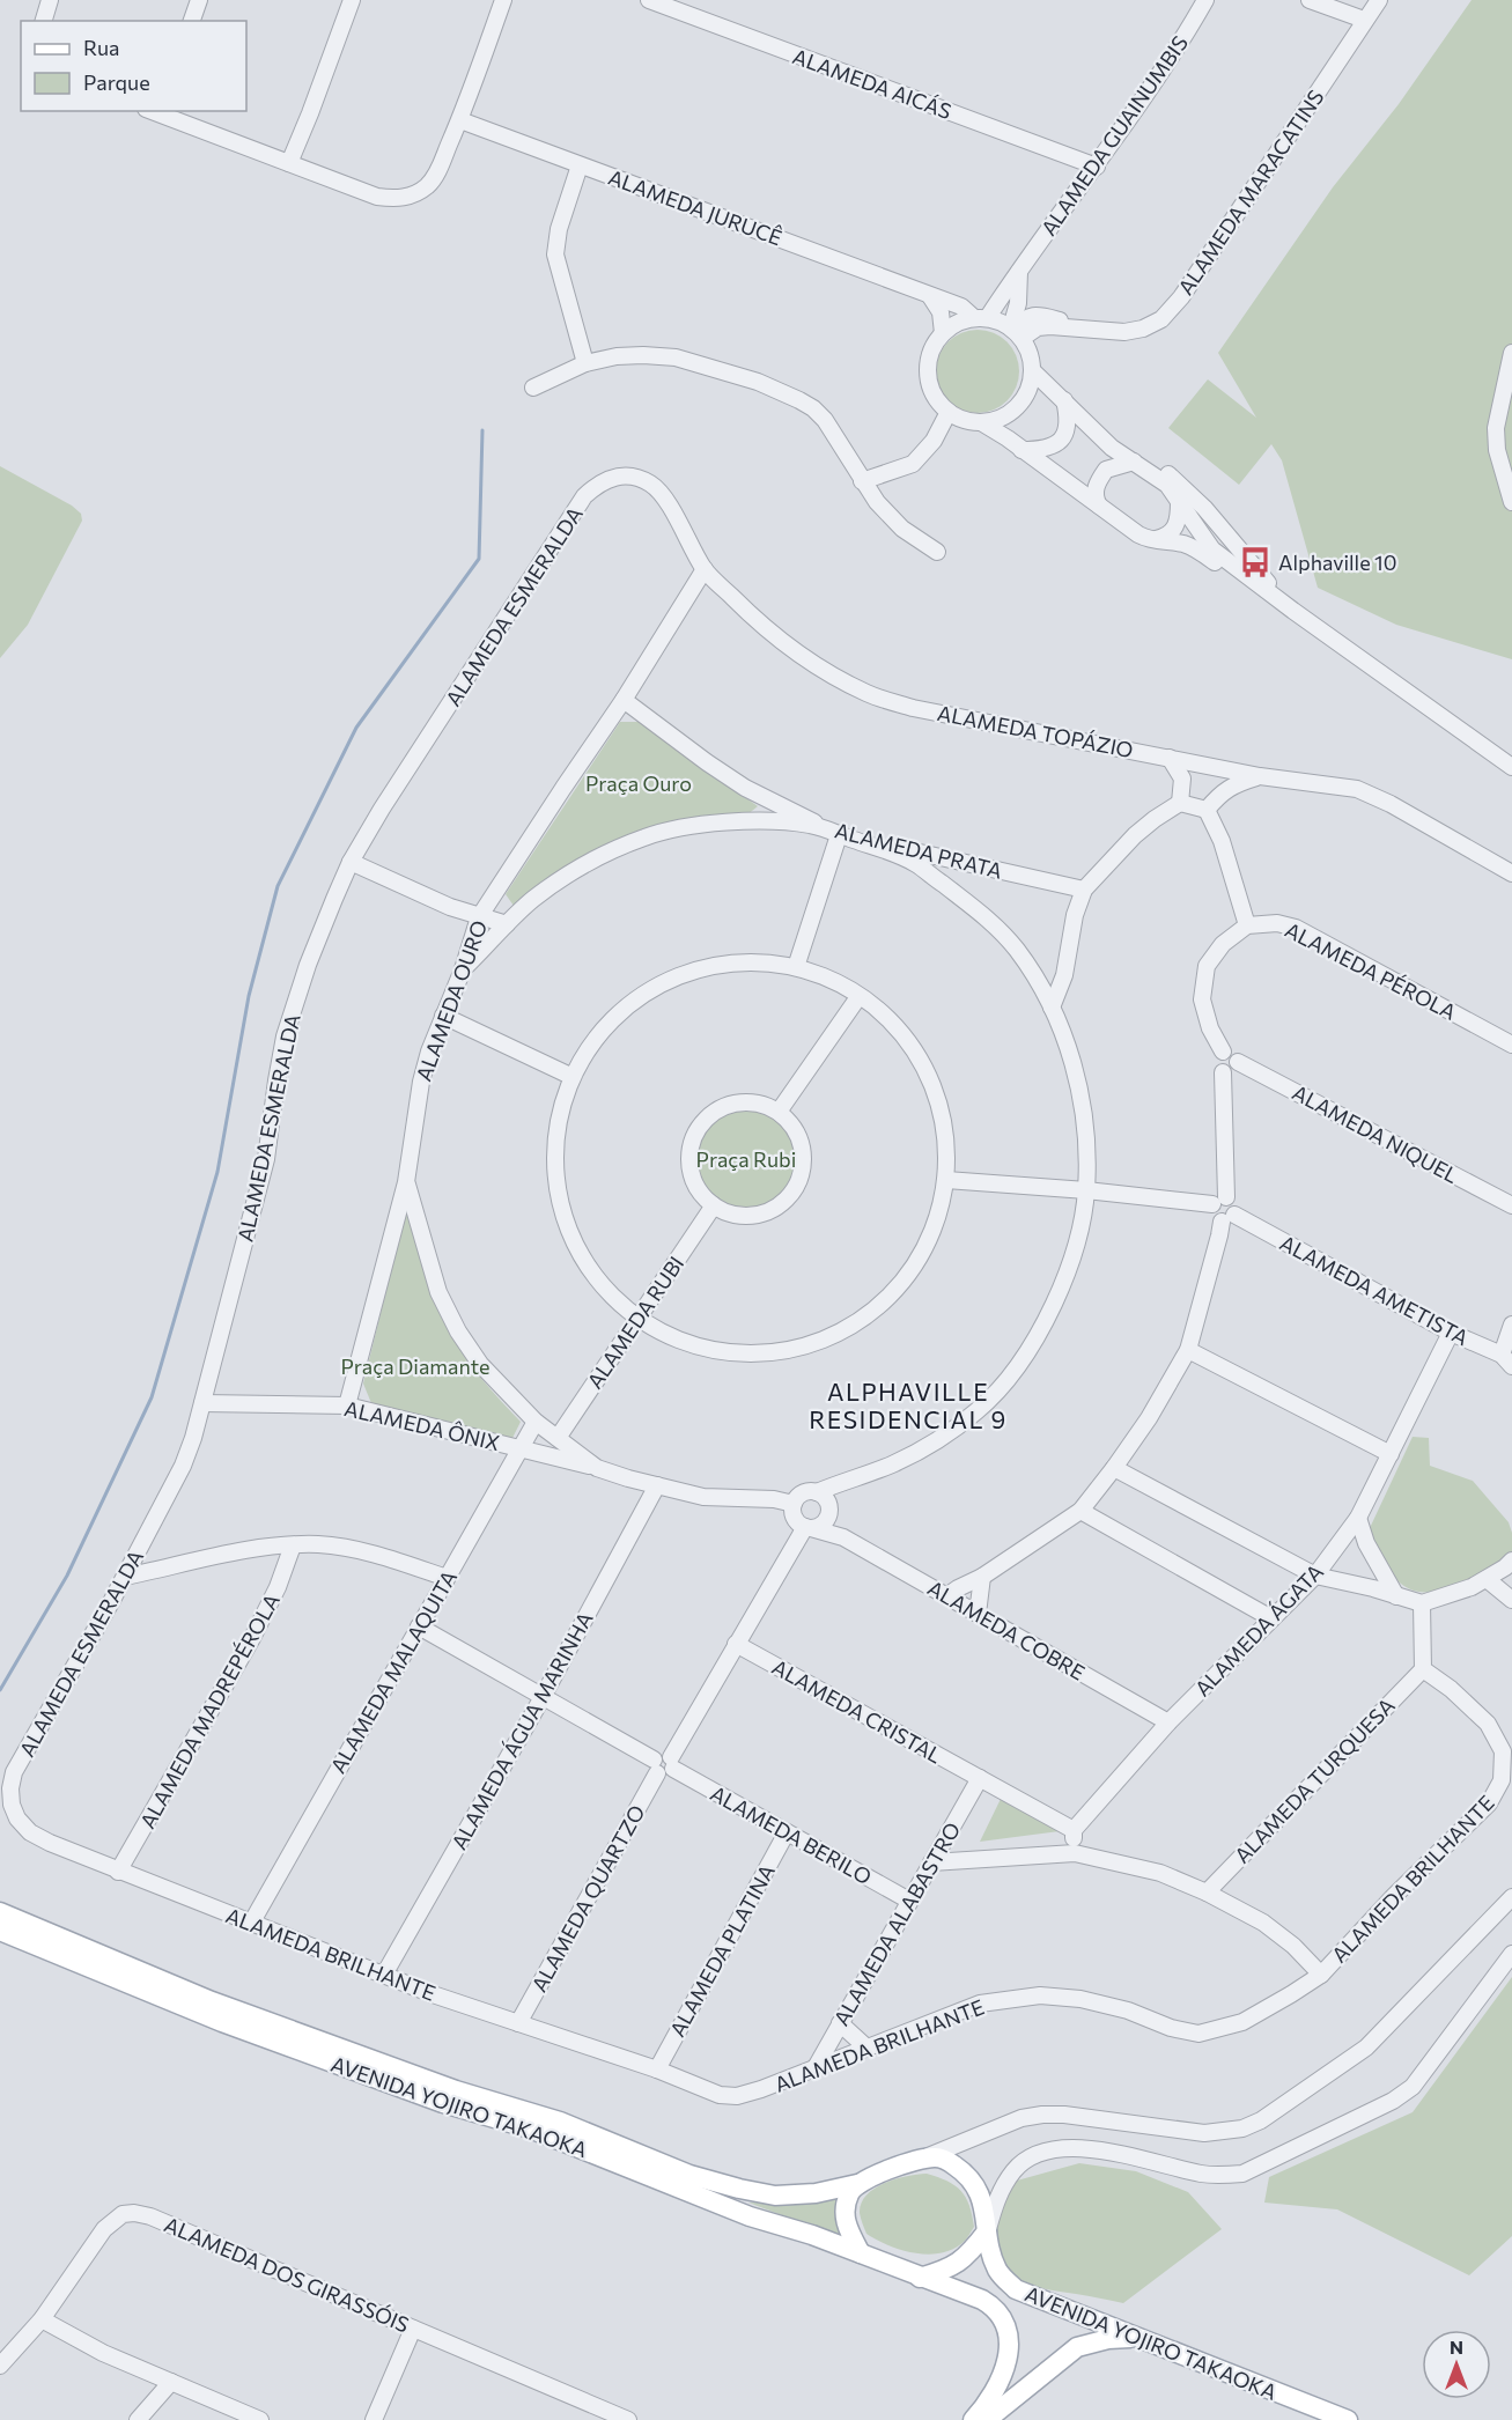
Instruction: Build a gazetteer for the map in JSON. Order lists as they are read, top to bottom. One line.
{"streets":{"main road":["AVENIDA YOJIRO TAKAOKA"],"street":["ALAMEDA AICÁS","ALAMEDA GUAINUMBIS","ALAMEDA MARACATINS","ALAMEDA JURUCÊ","ALAMEDA ESMERALDA","ALAMEDA TOPÁZIO","ALAMEDA PRATA","ALAMEDA PÉROLA","ALAMEDA OURO","ALAMEDA NIQUEL","ALAMEDA AMETISTA","ALAMEDA RUBI","ALAMEDA ÔNIX","ALAMEDA COBRE","ALAMEDA ÁGATA","ALAMEDA MALAQUITA","ALAMEDA MADREPÉROLA","ALAMEDA CRISTAL","ALAMEDA ÁGUA MARINHA","ALAMEDA TURQUESA","ALAMEDA BERILO","ALAMEDA BRILHANTE","ALAMEDA QUARTZO","ALAMEDA ALABASTRO","ALAMEDA PLATINA","ALAMEDA DOS GIRASSÓIS"]},"crossings":[["ALAMEDA AICÁS","ALAMEDA GUAINUMBIS"],["ALAMEDA GUAINUMBIS","ALAMEDA MARACATINS"],["ALAMEDA GUAINUMBIS","ALAMEDA JURUCÊ"],["ALAMEDA MARACATINS","ALAMEDA JURUCÊ"],["ALAMEDA ESMERALDA","ALAMEDA TOPÁZIO"],["ALAMEDA ESMERALDA","ALAMEDA ÔNIX"],["ALAMEDA ESMERALDA","ALAMEDA BRILHANTE"],["ALAMEDA TOPÁZIO","ALAMEDA OURO"],["ALAMEDA PRATA","ALAMEDA OURO"],["ALAMEDA OURO","ALAMEDA ÔNIX"],["ALAMEDA AMETISTA","ALAMEDA ÁGATA"],["ALAMEDA ÔNIX","ALAMEDA COBRE"],["ALAMEDA ÔNIX","ALAMEDA MALAQUITA"],["ALAMEDA ÔNIX","ALAMEDA ÁGUA MARINHA"],["ALAMEDA COBRE","ALAMEDA ÁGATA"],["ALAMEDA ÁGATA","ALAMEDA CRISTAL"],["ALAMEDA MALAQUITA","ALAMEDA BRILHANTE"],["ALAMEDA MADREPÉROLA","ALAMEDA BRILHANTE"],["ALAMEDA CRISTAL","ALAMEDA ALABASTRO"],["ALAMEDA ÁGUA MARINHA","ALAMEDA BRILHANTE"],["ALAMEDA TURQUESA","ALAMEDA BRILHANTE"],["ALAMEDA BERILO","ALAMEDA ALABASTRO"],["ALAMEDA BERILO","ALAMEDA PLATINA"],["ALAMEDA BRILHANTE","ALAMEDA QUARTZO"],["ALAMEDA BRILHANTE","ALAMEDA ALABASTRO"],["ALAMEDA BRILHANTE","ALAMEDA PLATINA"]],"districts":["ALPHAVILLE RESIDENCIAL 9"],"parks":["Praça Ouro","Praça Rubi","Praça Diamante"],"places":{"bus stop":["Alphaville 10"]},"legend":["Rua","Parque"],"north":"top"}
